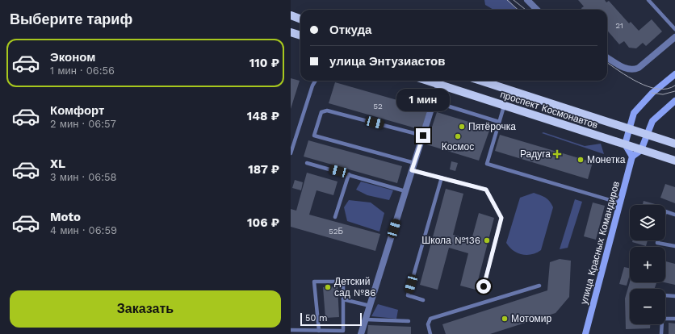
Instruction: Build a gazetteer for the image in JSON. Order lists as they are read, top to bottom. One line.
{"streets":{"main road":["проспект Космонавтов"],"street":["улица Красных Командиров"]},"places":{"other":["Пятёрочка","Космос","Монетка","Школа №136","Детский сад №86","Мотомир"],"health":["Радуга"]},"house_numbers":["21","52","52Б"],"scale_bar":"50 m","page":{"heading":"Выберите тариф","banner":["Откуда","улица Энтузиастов"],"list":[{"name":"Эконом","note":"1 мин · 06:56","value":"110 ₽"},{"name":"Комфорт","note":"2 мин · 06:57","value":"148 ₽"},{"name":"XL","note":"3 мин · 06:58","value":"187 ₽"},{"name":"Moto","note":"4 мин · 06:59","value":"106 ₽"}],"bubble":"1 мин","map_buttons":["+","−"],"buttons":"Заказать","scale":"50 m"}}
